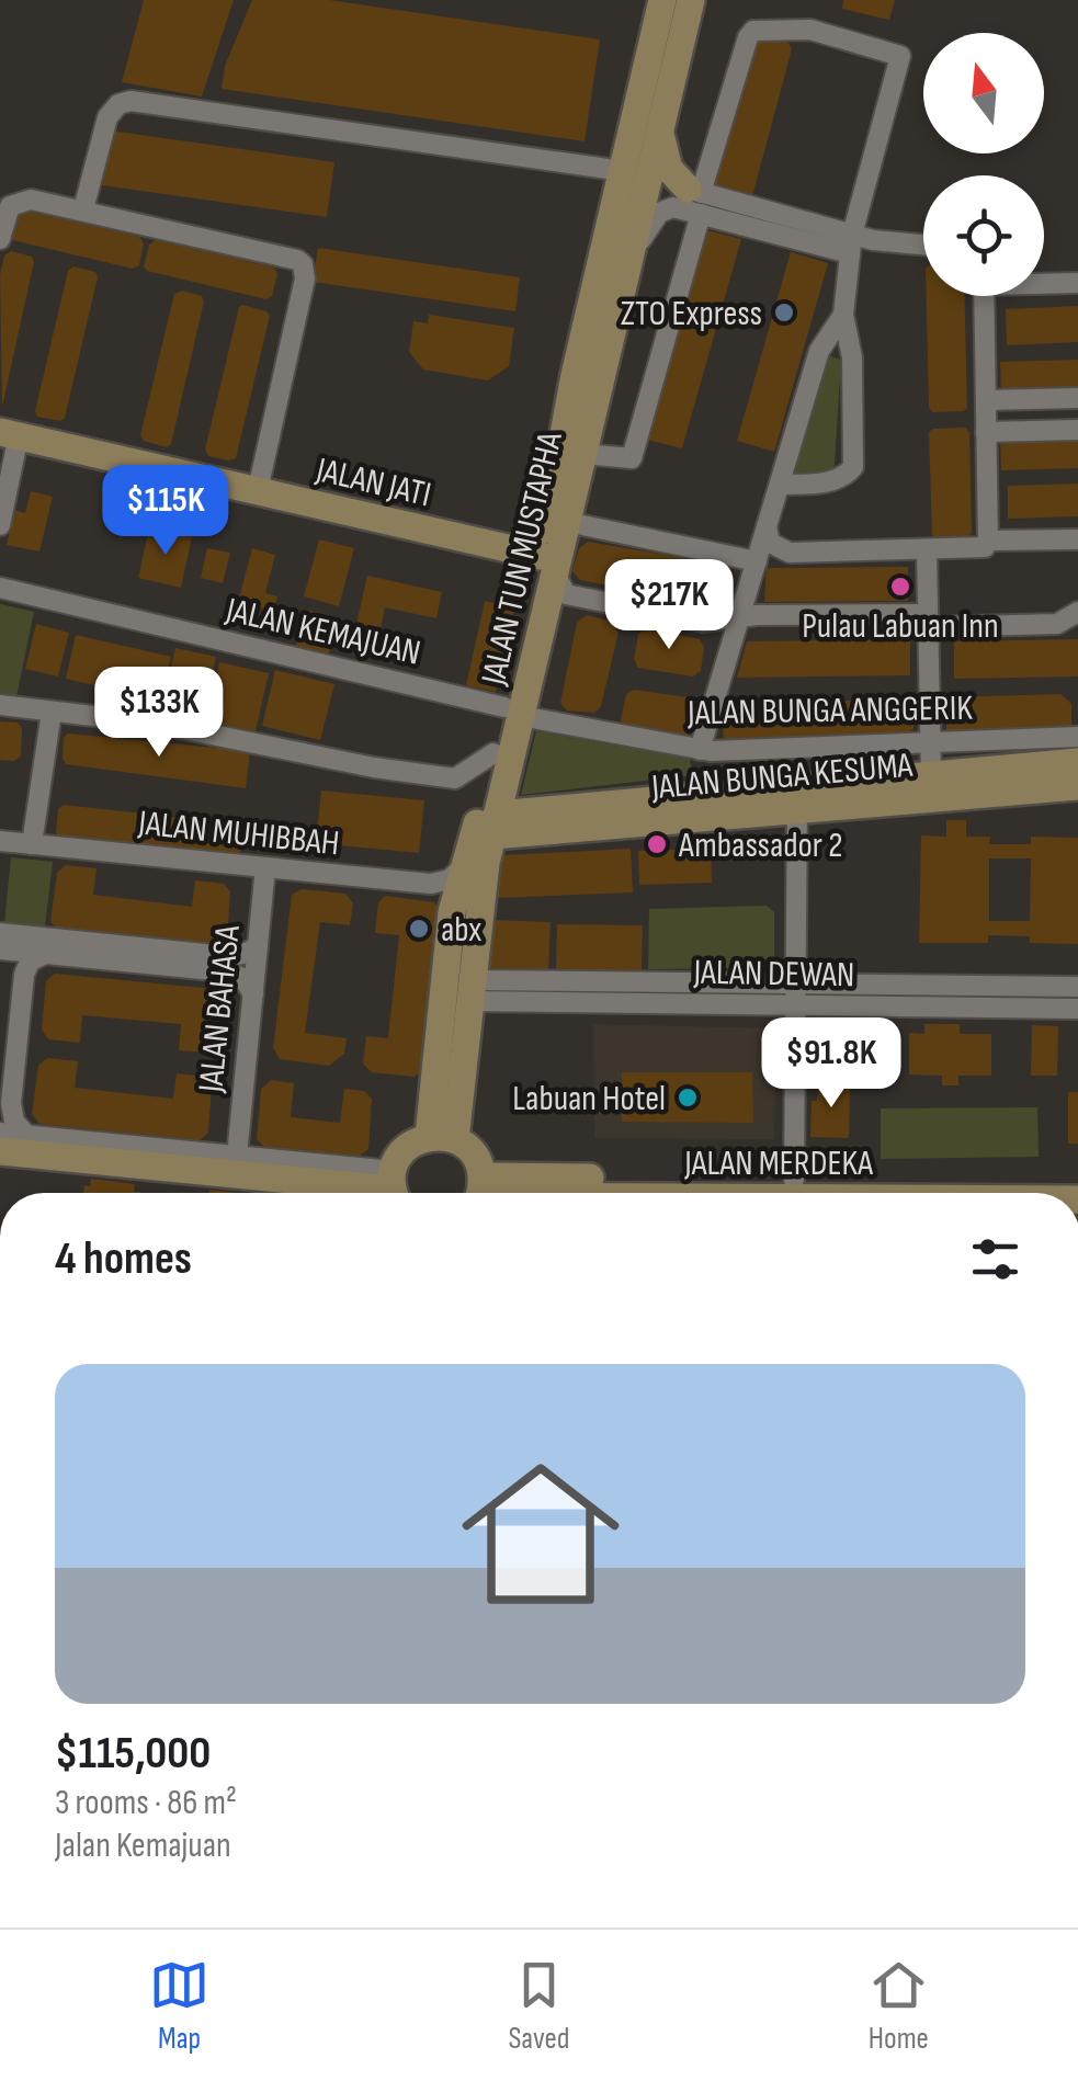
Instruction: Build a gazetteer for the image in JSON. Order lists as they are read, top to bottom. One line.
{"streets":{"main road":["JALAN JATI","JALAN TUN MUSTAPHA","JALAN BUNGA KESUMA","JALAN MERDEKA"],"street":["JALAN KEMAJUAN","JALAN BUNGA ANGGERIK","JALAN MUHIBBAH","JALAN DEWAN","JALAN BAHASA"]},"crossings":[["JALAN JATI","JALAN TUN MUSTAPHA"],["JALAN TUN MUSTAPHA","JALAN KEMAJUAN"],["JALAN TUN MUSTAPHA","JALAN BUNGA ANGGERIK"],["JALAN TUN MUSTAPHA","JALAN BUNGA KESUMA"],["JALAN TUN MUSTAPHA","JALAN MUHIBBAH"],["JALAN TUN MUSTAPHA","JALAN DEWAN"],["JALAN KEMAJUAN","JALAN BUNGA ANGGERIK"],["JALAN MUHIBBAH","JALAN BAHASA"]],"places":["ZTO Express","Pulau Labuan Inn","Ambassador 2","abx","Labuan Hotel"],"north":"top","page":{"price":["$115K","$217K","$133K","$91.8K"],"heading":"4 homes","list":[{"name":"$115,000","note":"3 rooms · 86 m² · Jalan Kemajuan"}],"tabs":["Map","Saved","Home"]}}
